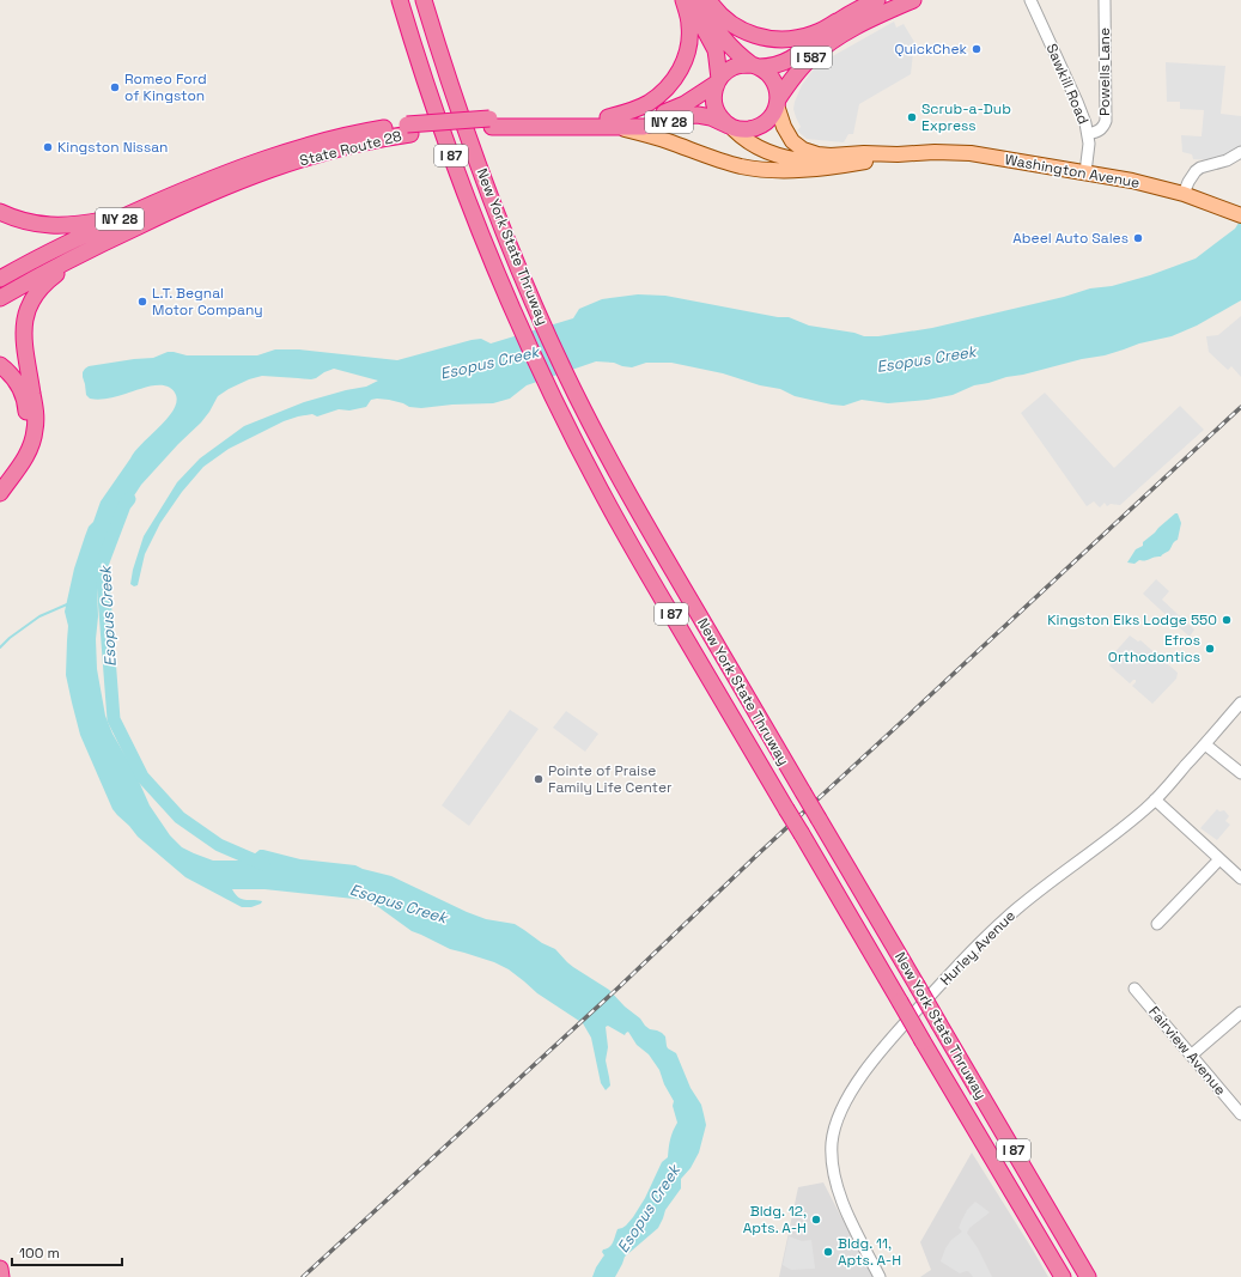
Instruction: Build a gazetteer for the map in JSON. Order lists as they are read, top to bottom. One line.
{"streets":{"highway":["I 587","NY 28","State Route 28","I 87","New York State Thruway"],"main road":["Washington Avenue"],"street":["Powells Lane","Sawkill Road","Hurley Avenue","Fairview Avenue"]},"crossings":[["I 587","State Route 28"],["I 587","Washington Avenue"],["Powells Lane","Sawkill Road"],["Sawkill Road","Washington Avenue"],["State Route 28","Washington Avenue"]],"water":["Esopus Creek"],"places":["QuickChek","Romeo Ford of Kingston","Scrub-a-Dub Express","Kingston Nissan","Abeel Auto Sales","L.T. Begnal Motor Company","Kingston Elks Lodge 550","Efros Orthodontics","Pointe of Praise Family Life Center","Bldg. 12, Apts. A-H","Bldg. 11, Apts. A-H"],"scale_bar":"100 m"}
